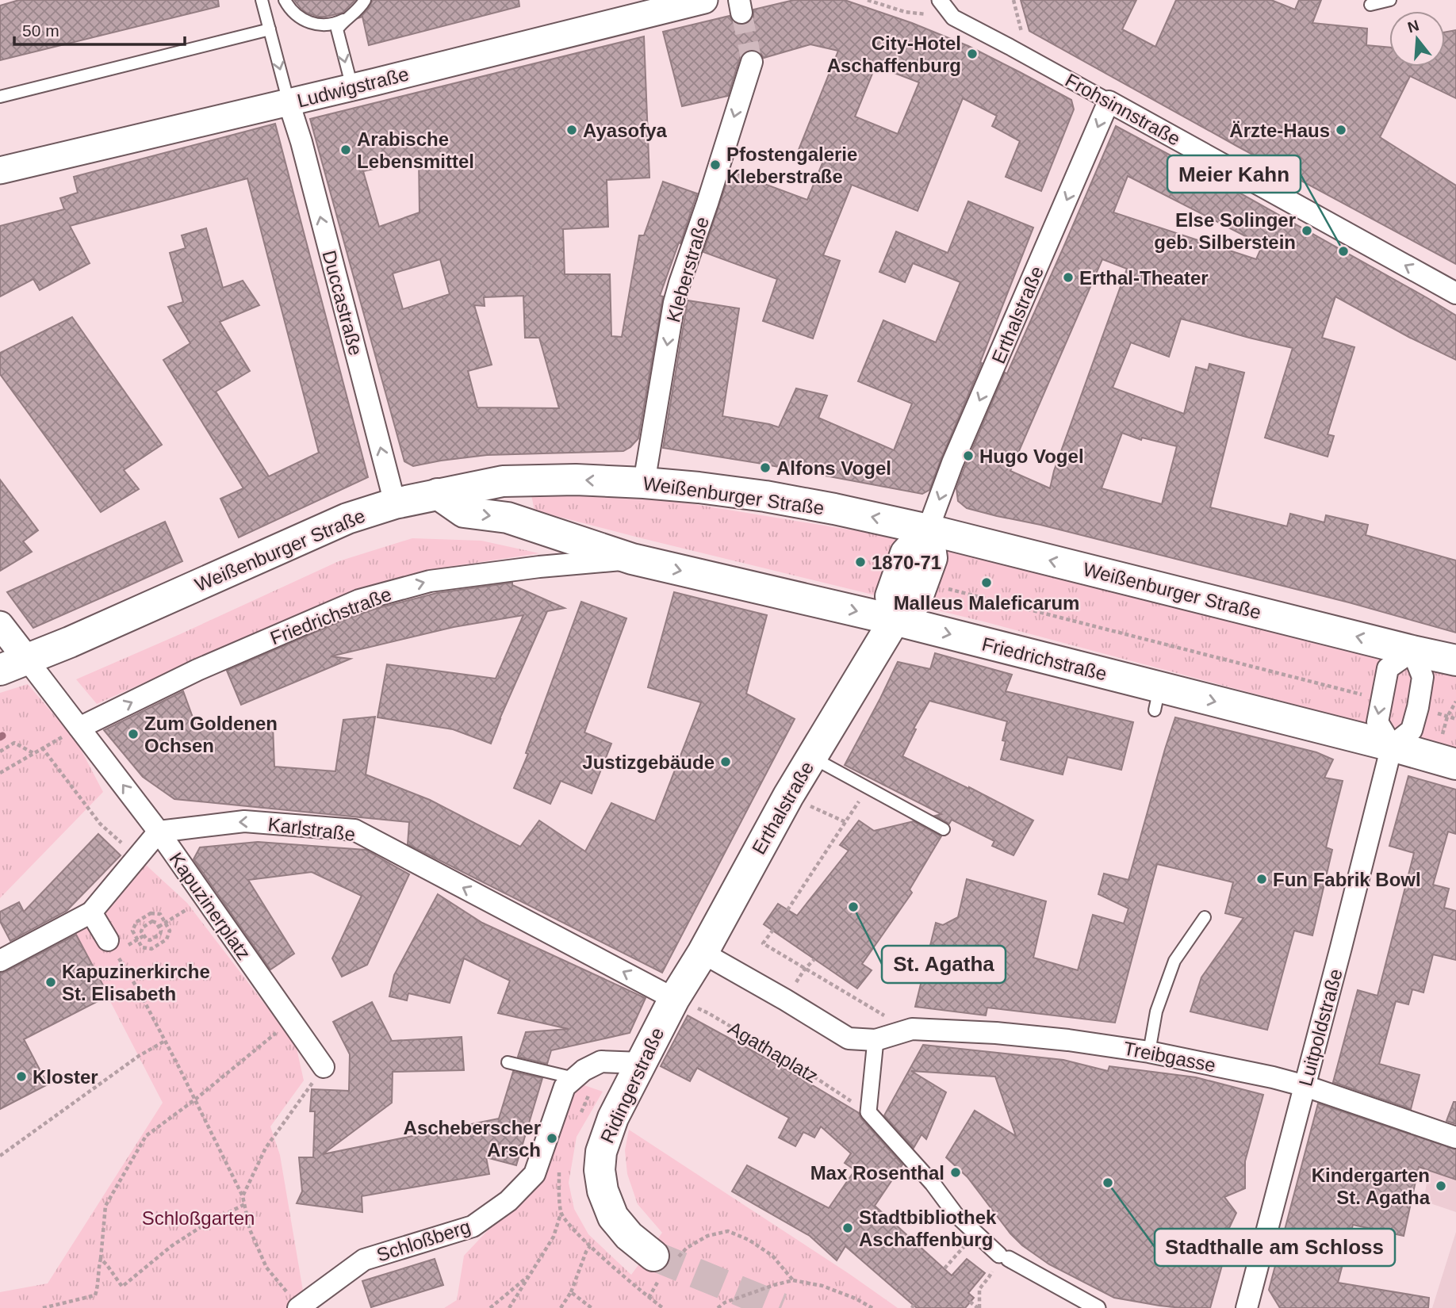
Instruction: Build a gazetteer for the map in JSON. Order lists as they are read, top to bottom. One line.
{"streets":{"main road":["Erthalstraße","Weißenburger Straße","Friedrichstraße","Ridingerstraße"],"street":["Ludwigstraße","Frohsinnstraße","Kleberstraße","Duccastraße","Karlstraße","Kapuzinerplatz","Luitpoldstraße","Treibgasse","Schloßberg"],"path":["Agathaplatz"]},"crossings":[["Ludwigstraße","Duccastraße"],["Frohsinnstraße","Erthalstraße"],["Kleberstraße","Weißenburger Straße"],["Duccastraße","Weißenburger Straße"],["Erthalstraße","Weißenburger Straße"],["Erthalstraße","Friedrichstraße"],["Erthalstraße","Karlstraße"],["Erthalstraße","Agathaplatz"],["Erthalstraße","Ridingerstraße"],["Weißenburger Straße","Friedrichstraße"],["Friedrichstraße","Luitpoldstraße"],["Karlstraße","Kapuzinerplatz"],["Karlstraße","Agathaplatz"],["Karlstraße","Ridingerstraße"],["Luitpoldstraße","Treibgasse"],["Agathaplatz","Ridingerstraße"],["Ridingerstraße","Schloßberg"]],"one_way":["Frohsinnstraße","Kleberstraße","Duccastraße","Erthalstraße","Weißenburger Straße","Friedrichstraße","Karlstraße"],"parks":["Schloßgarten"],"places":["City-Hotel Aschaffenburg","Ayasofya","Ärzte-Haus","Arabische Lebensmittel","Pfostengalerie Kleberstraße","Else Solinger geb. Silberstein","Meier Kahn","Erthal-Theater","Hugo Vogel","Alfons Vogel","1870-71","Malleus Maleficarum","Zum Goldenen Ochsen","Justizgebäude","Fun Fabrik Bowl","St. Agatha","Kapuzinerkirche St. Elisabeth","Kloster","Ascheberscher Arsch","Max Rosenthal","Stadthalle am Schloss","Kindergarten St. Agatha","Stadtbibliothek Aschaffenburg"],"scale_bar":"50 m","north":"top"}
